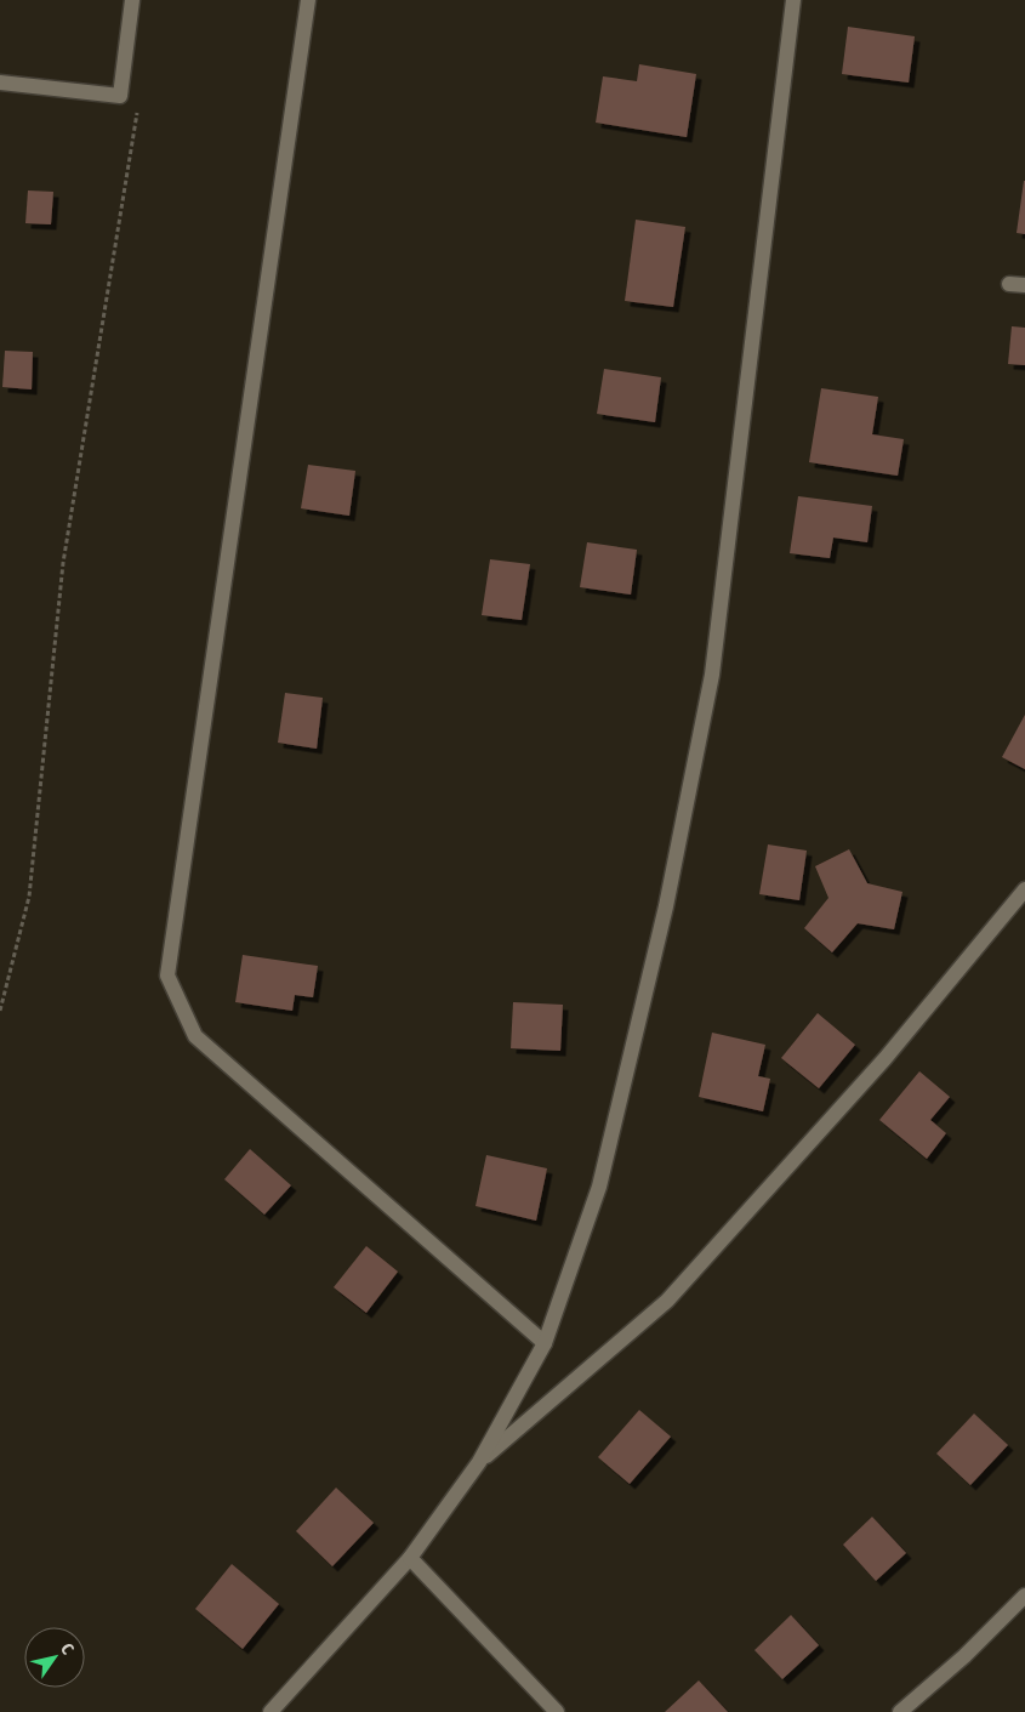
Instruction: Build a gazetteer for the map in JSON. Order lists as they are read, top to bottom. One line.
{"north":"top right"}
